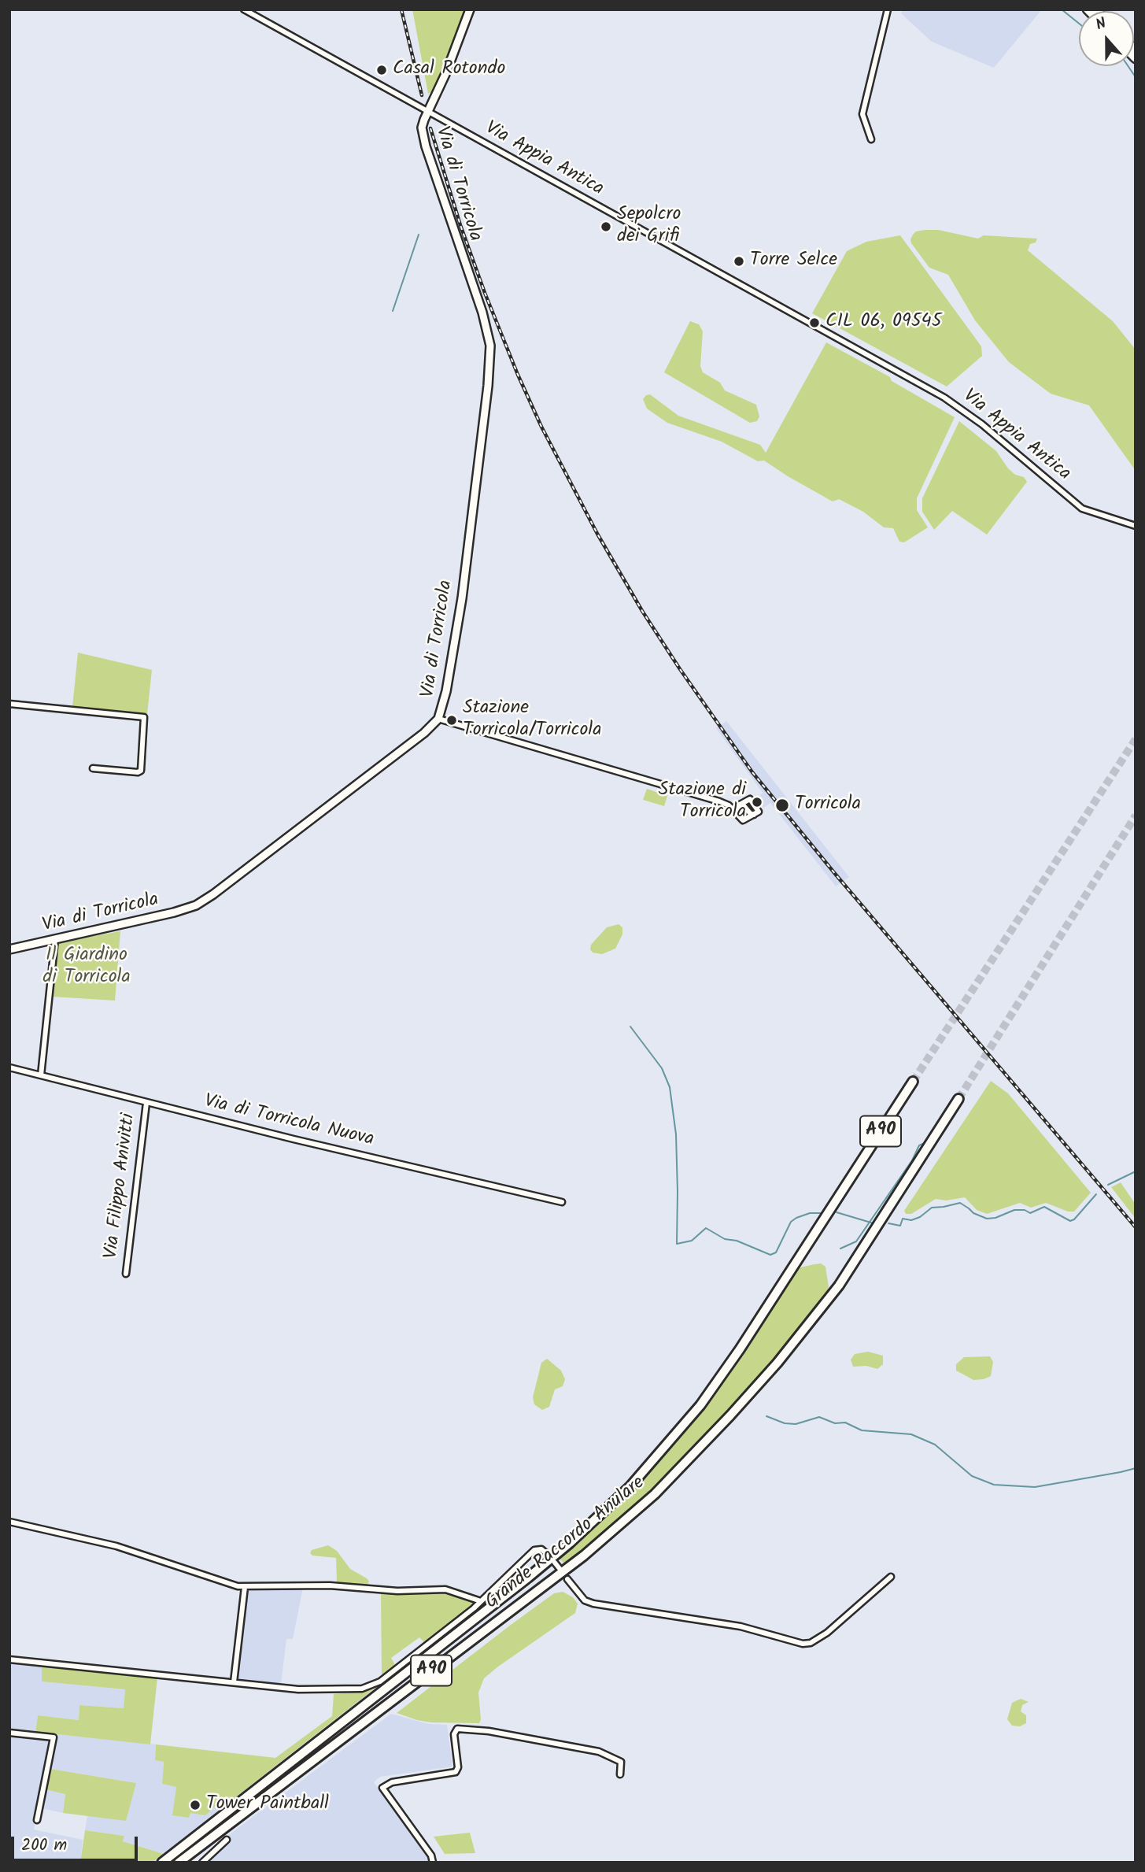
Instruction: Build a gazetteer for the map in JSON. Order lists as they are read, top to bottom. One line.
{"streets":{"highway":["A90","Grande Raccordo Anulare"],"street":["Via Appia Antica","Via di Torricola","Via di Torricola Nuova","Via Filippo Anivitti"]},"crossings":[["Via Appia Antica","Via di Torricola"],["Via di Torricola Nuova","Via Filippo Anivitti"]],"parks":["Il Giardino di Torricola"],"places":["Casal Rotondo","Sepolcro dei Grifi","Torre Selce","CIL 06, 09545","Stazione Torricola/Torricola","Stazione di Torricola","Torricola","Tower Paintball"],"scale_bar":"200 m","north":"top"}
